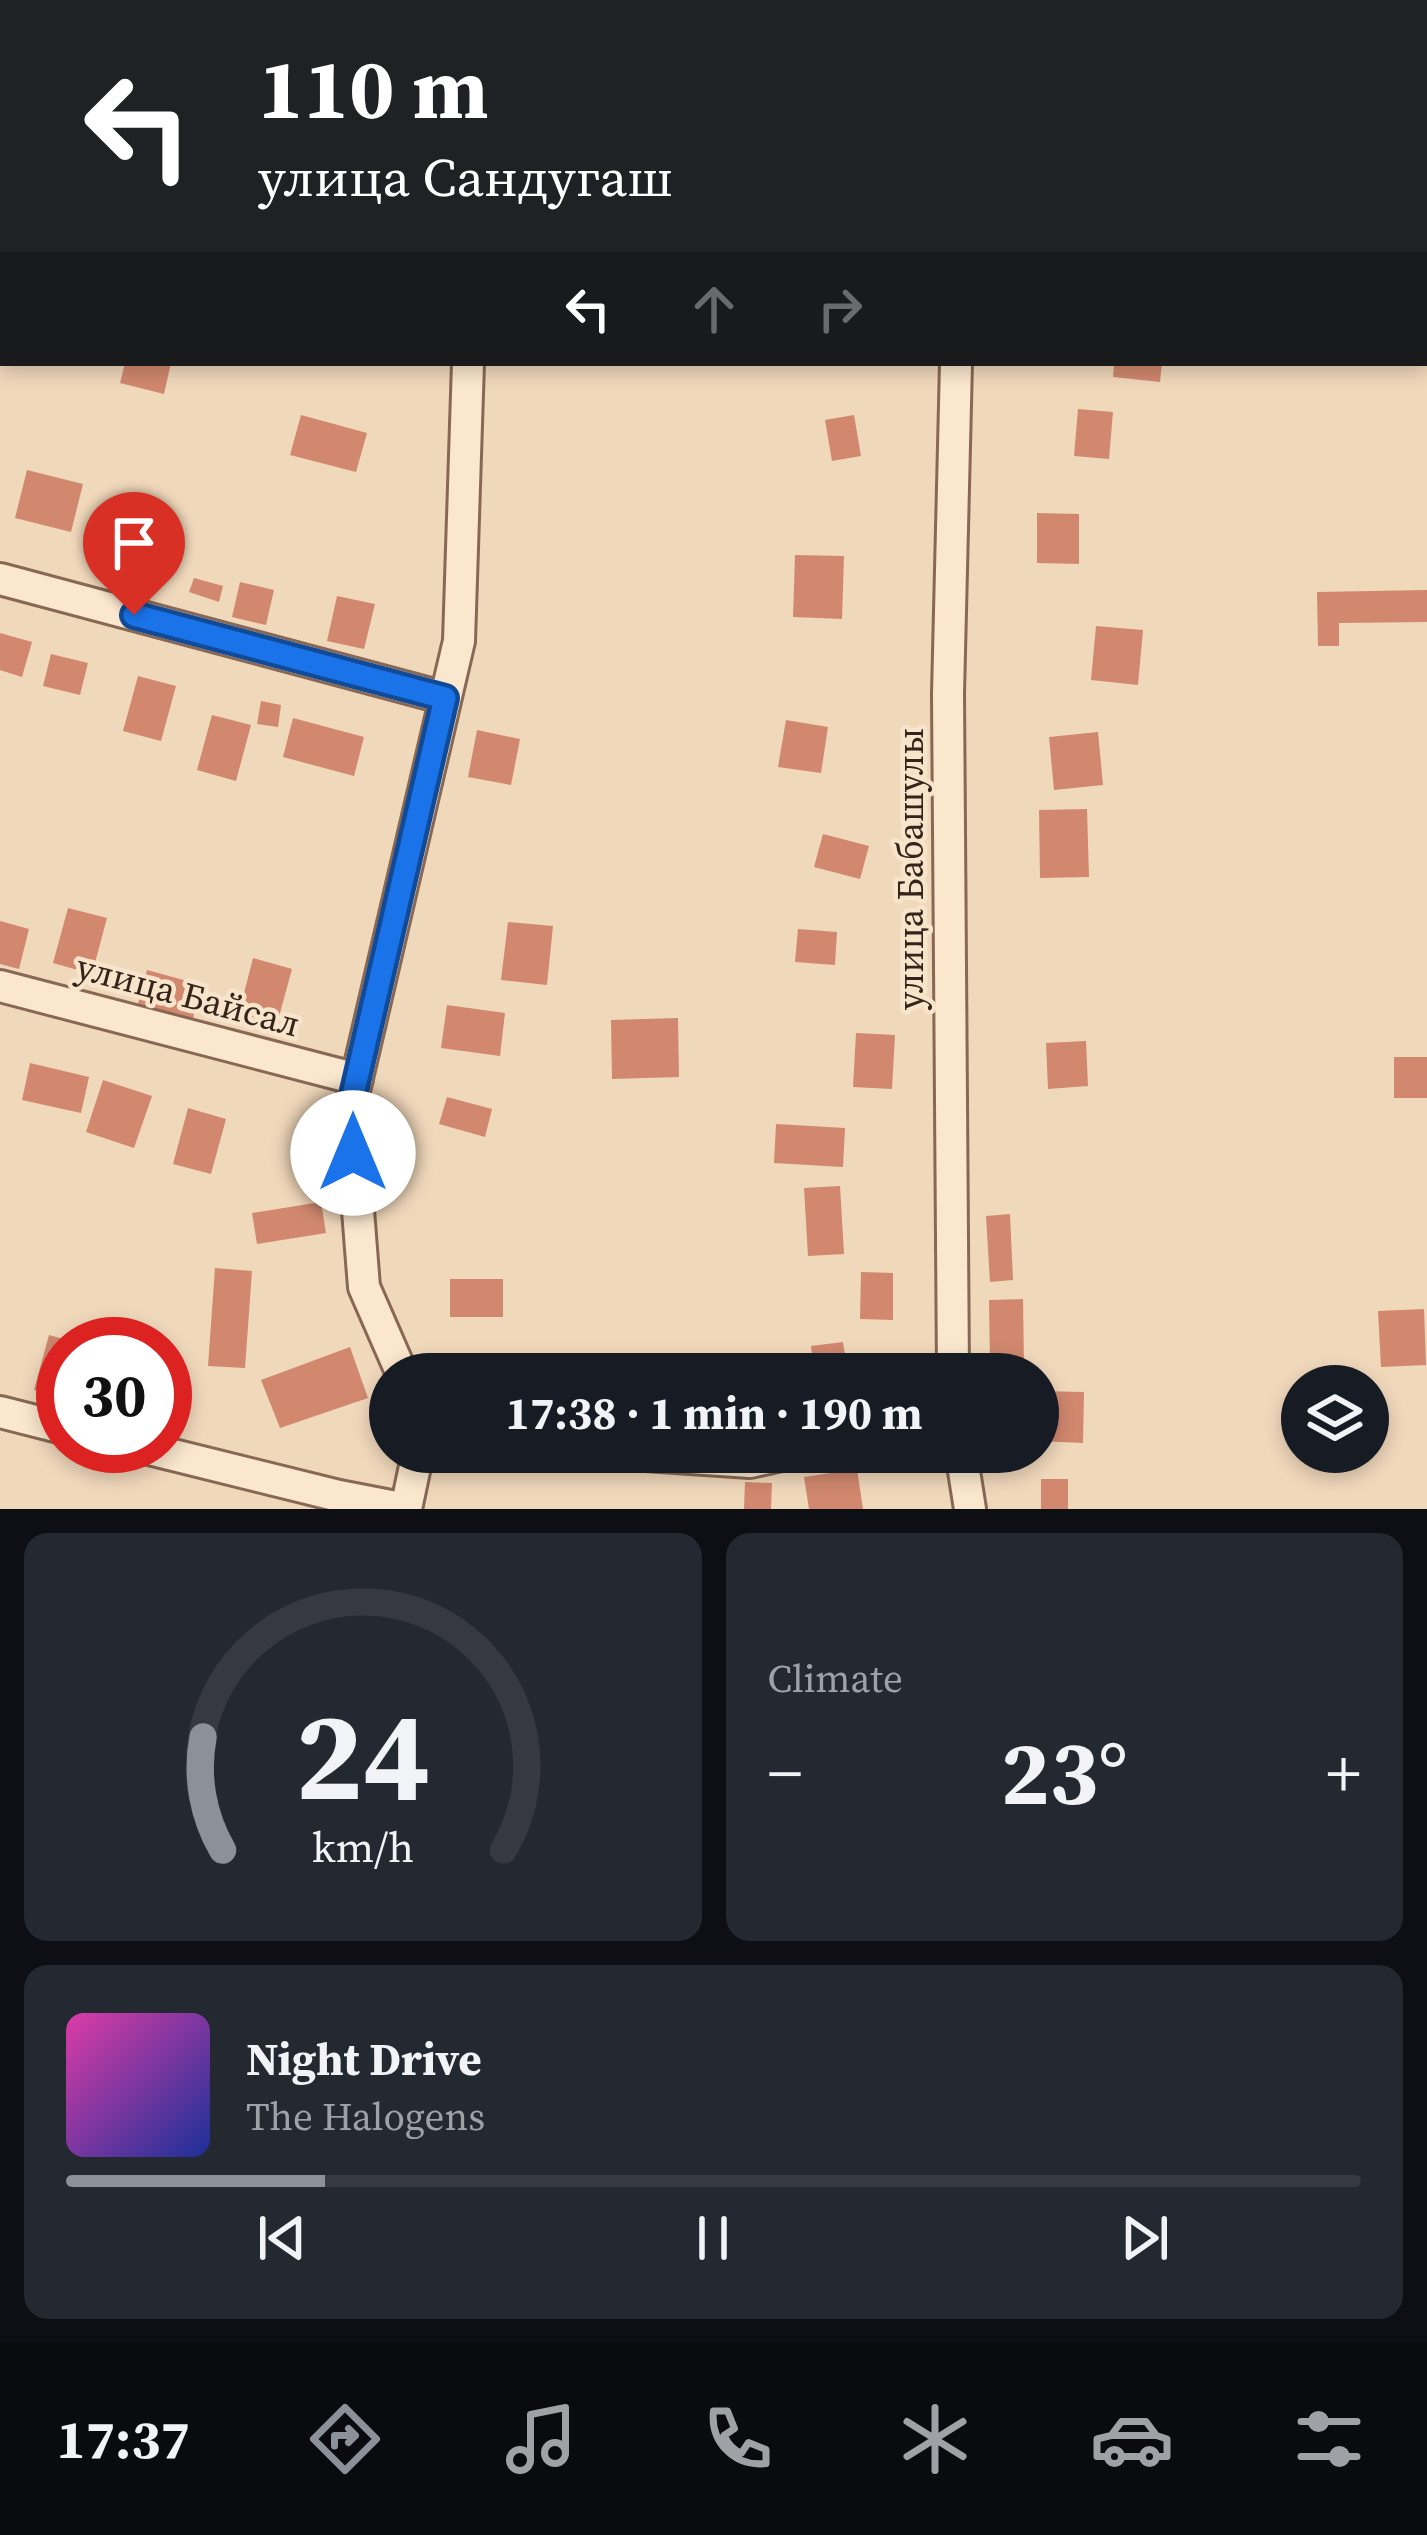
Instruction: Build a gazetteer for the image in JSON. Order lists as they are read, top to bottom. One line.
{"streets":{"street":["улица Бабашулы","улица Байсал"]},"page":{"turn":["110 m","улица Сандугаш"],"limit":"30","trip":"17:38 · 1 min · 190 m","tile":"Climate","heat":["−","23°","+"],"song":["Night Drive","The Halogens"],"tabs":"17:37","gauge":["24","km/h"]}}
